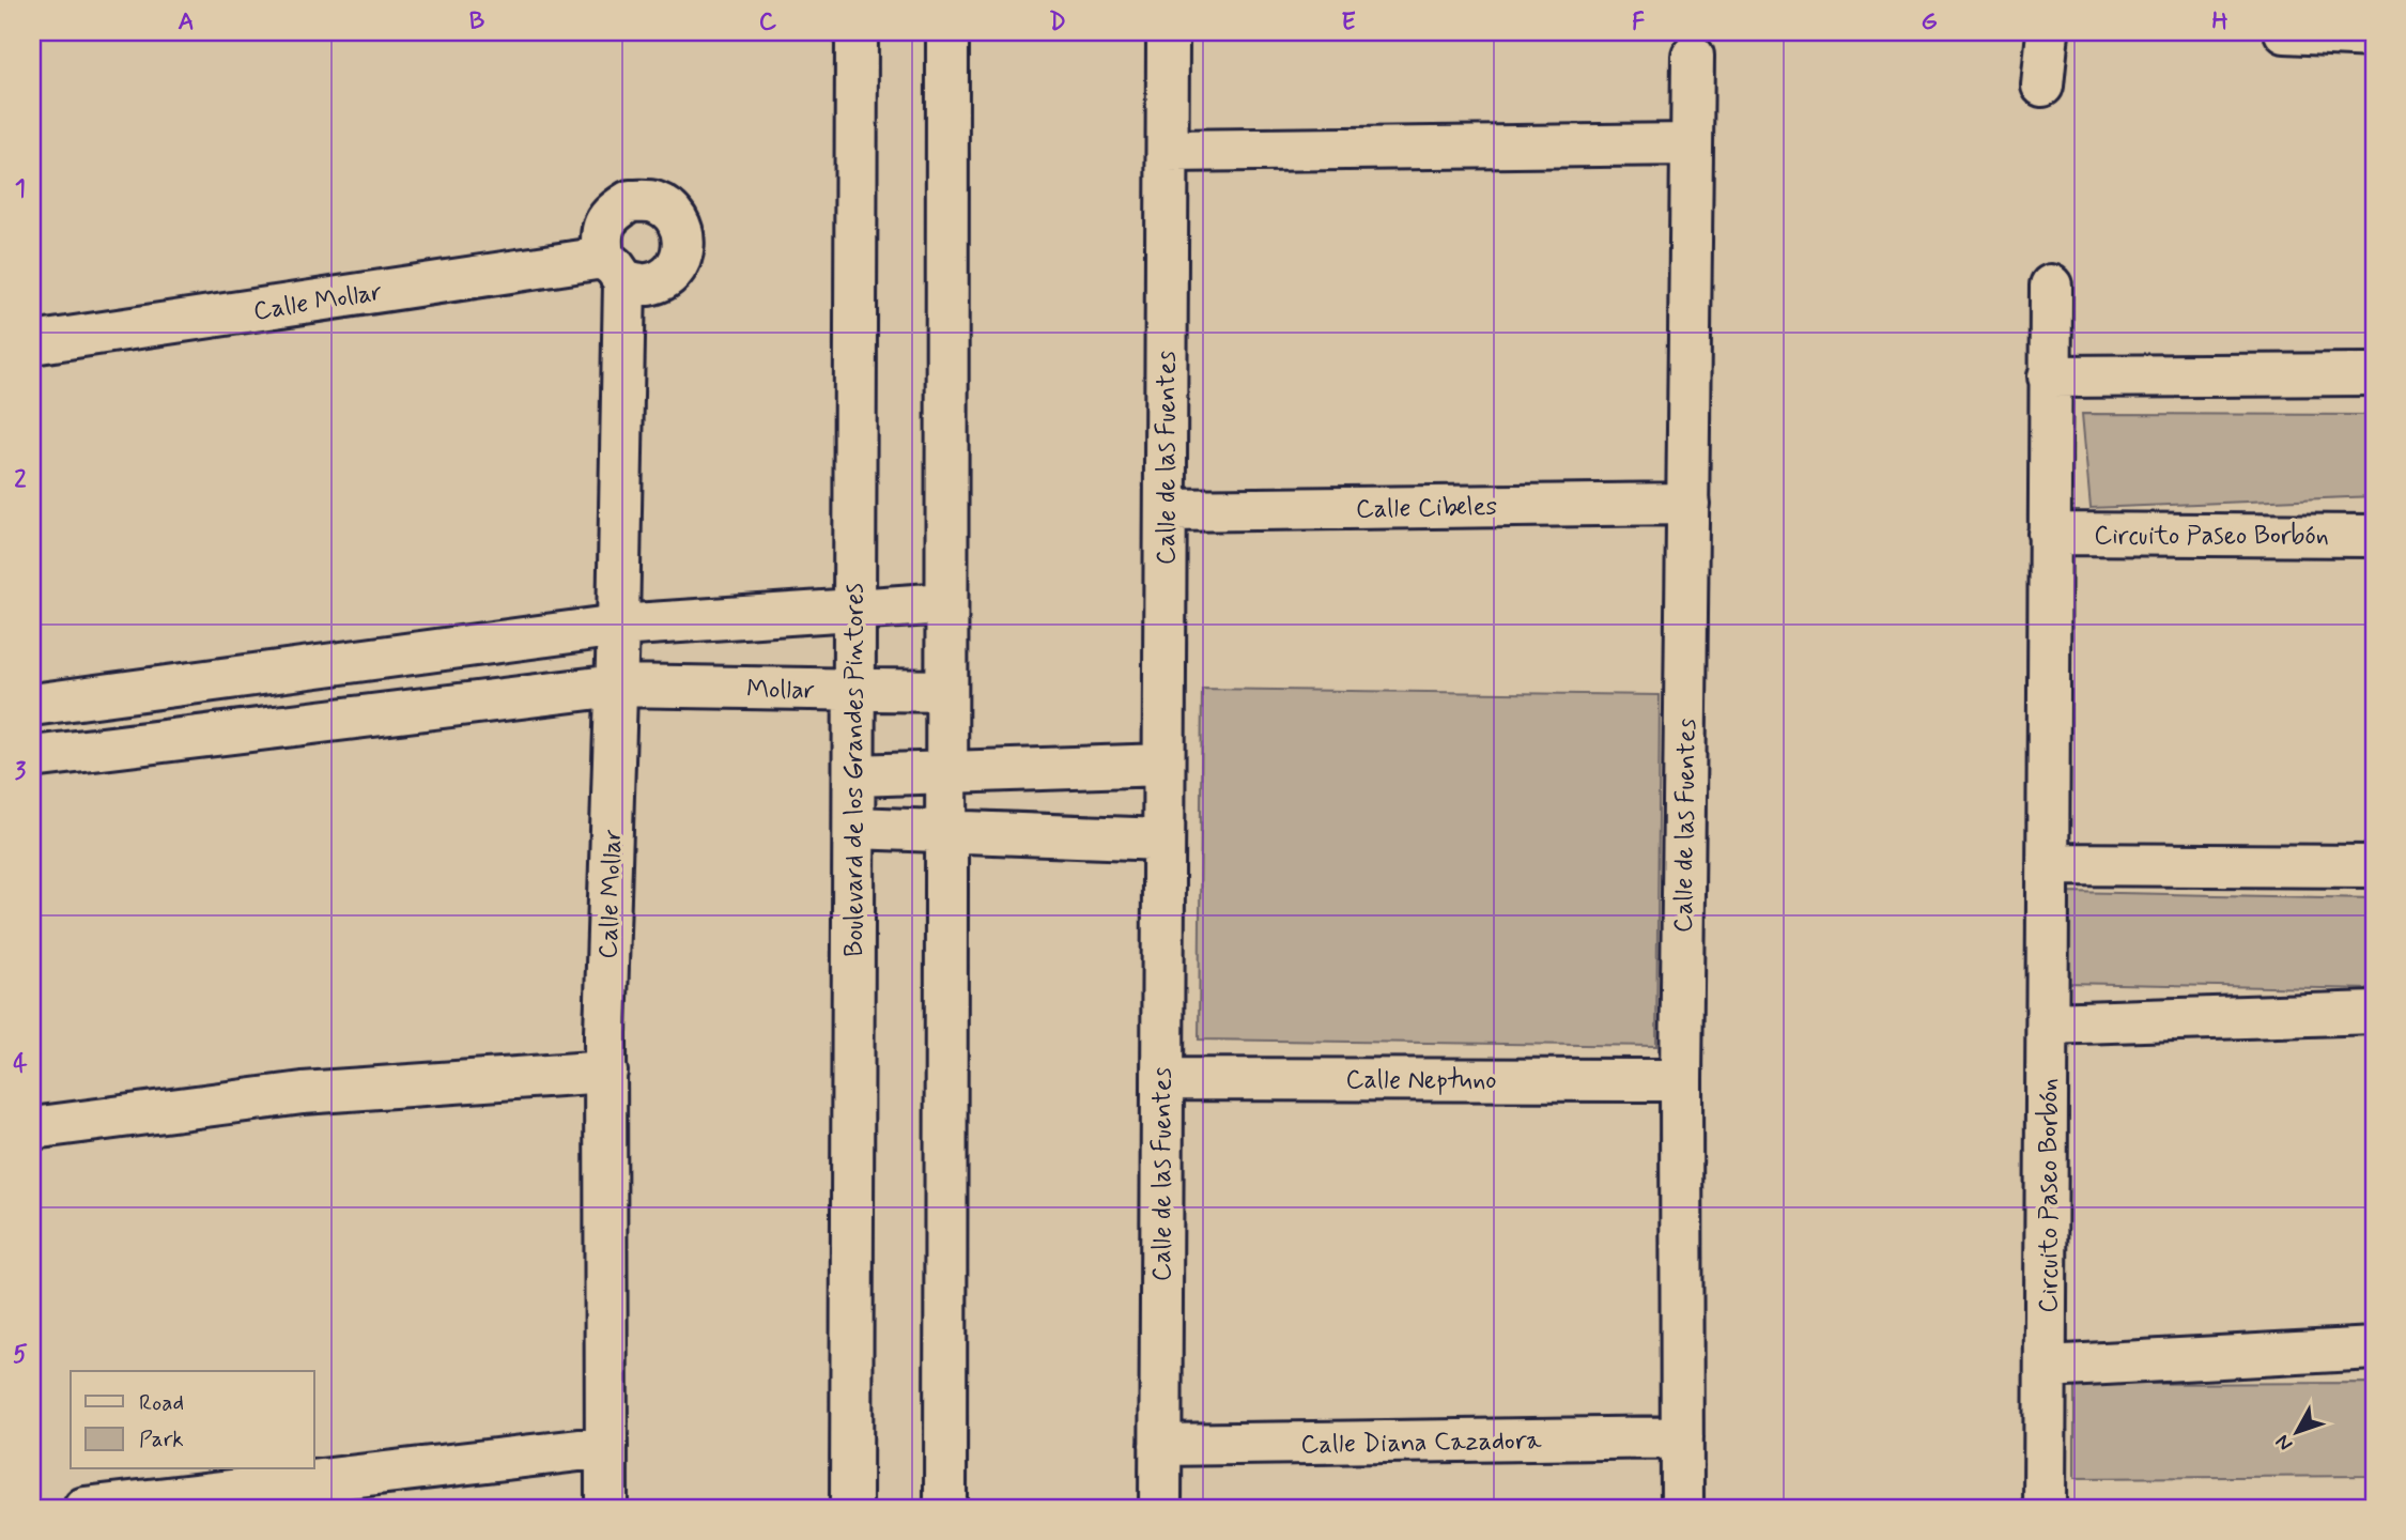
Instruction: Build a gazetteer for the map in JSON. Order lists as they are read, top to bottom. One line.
{"streets":{"street":["Calle Mollar","Calle de las Fuentes","Calle Cibeles","Circuito Paseo Borbón","Mollar","Boulevard de los Grandes Pintores","Calle Neptuno","Calle Diana Cazadora"]},"crossings":[["Calle Mollar","Mollar"],["Calle de las Fuentes","Calle Cibeles"],["Calle de las Fuentes","Calle Neptuno"],["Calle de las Fuentes","Calle Diana Cazadora"],["Mollar","Boulevard de los Grandes Pintores"]],"legend":["Road","Park"],"north":"bottom left","grid":{"columns":["A","B","C","D","E","F","G","H"],"rows":["1","2","3","4","5"]}}
